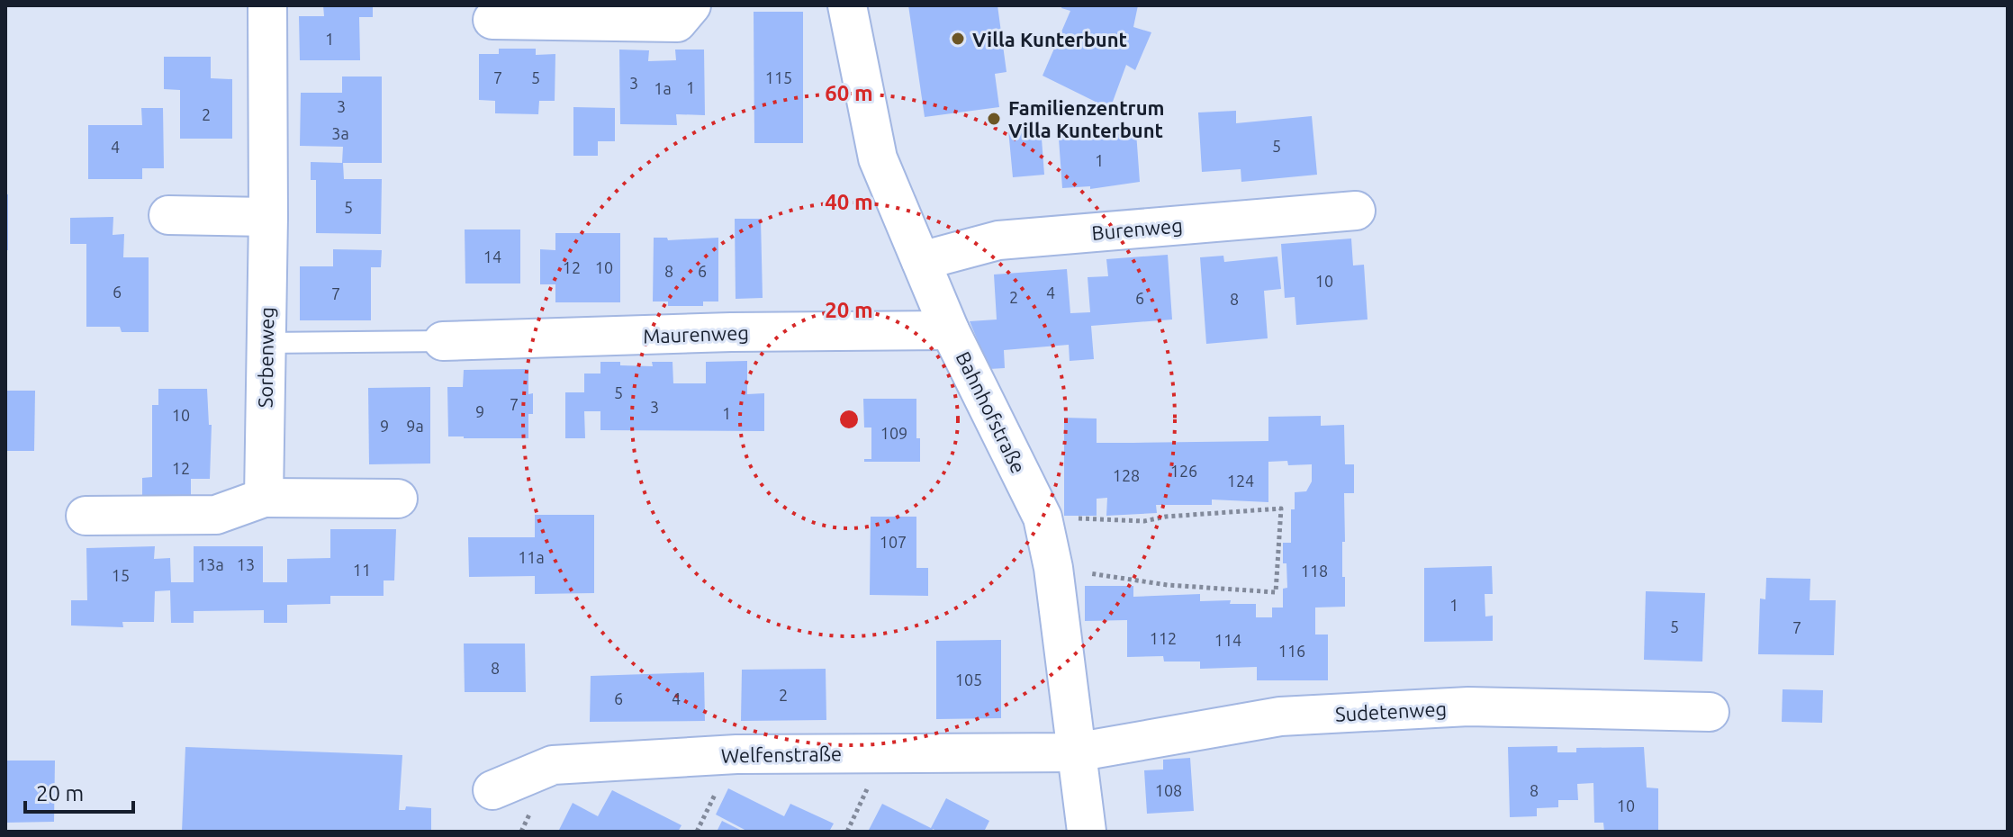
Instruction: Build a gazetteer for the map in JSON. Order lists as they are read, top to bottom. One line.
{"streets":{"street":["Burenweg","Maurenweg","Sorbenweg","Bahnhofstraße","Sudetenweg","Welfenstraße"]},"crossings":[["Burenweg","Bahnhofstraße"],["Maurenweg","Bahnhofstraße"],["Bahnhofstraße","Sudetenweg"],["Bahnhofstraße","Welfenstraße"],["Sudetenweg","Welfenstraße"]],"places":["Villa Kunterbunt","Familienzentrum Villa Kunterbunt"],"house_numbers":["1","7","5","115","3","1","1a","3","2","3a","5","4","1","5","14","12","10","8","6","10","6","4","7","2","6","8","5","7","3","9","1","10","9","9a","109","12","126","128","124","107","11a","13a","13","11","118","15","1","5","7","112","114","116","8","105","2","6","4","108","8","10"],"scale_bar":"20 m","rings":["60 m","40 m","20 m"]}
